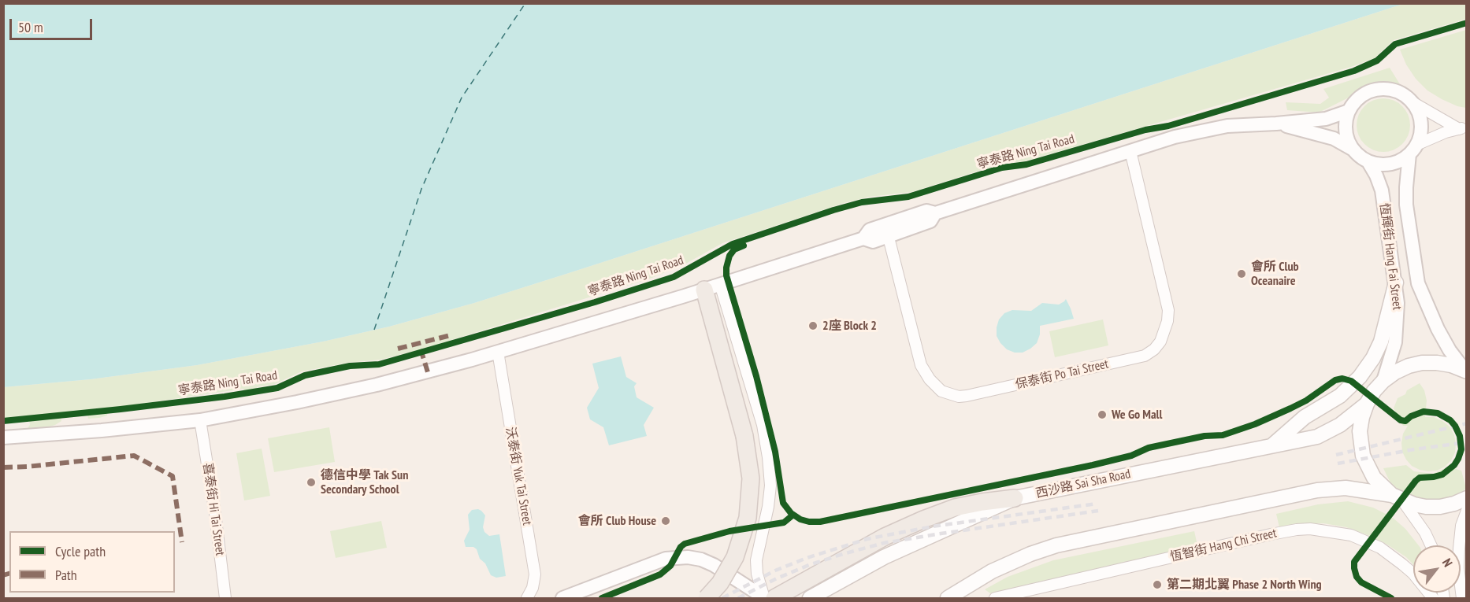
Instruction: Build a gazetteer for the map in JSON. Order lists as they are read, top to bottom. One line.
{"streets":{"main road":["西沙路 Sai Sha Road"],"street":["恆輝街 Hang Fai Street","保泰街 Po Tai Street","沃泰街 Yuk Tai Street","喜泰街 Hi Tai Street","恆智街 Hang Chi Street"],"cycle path":["寧泰路 Ning Tai Road"]},"places":["會所 Club Oceanaire","2座 Block 2","We Go Mall","德信中學 Tak Sun Secondary School","會所 Club House","第二期北翼 Phase 2 North Wing"],"legend":["Cycle path","Path"],"scale_bar":"50 m","north":"top right"}
